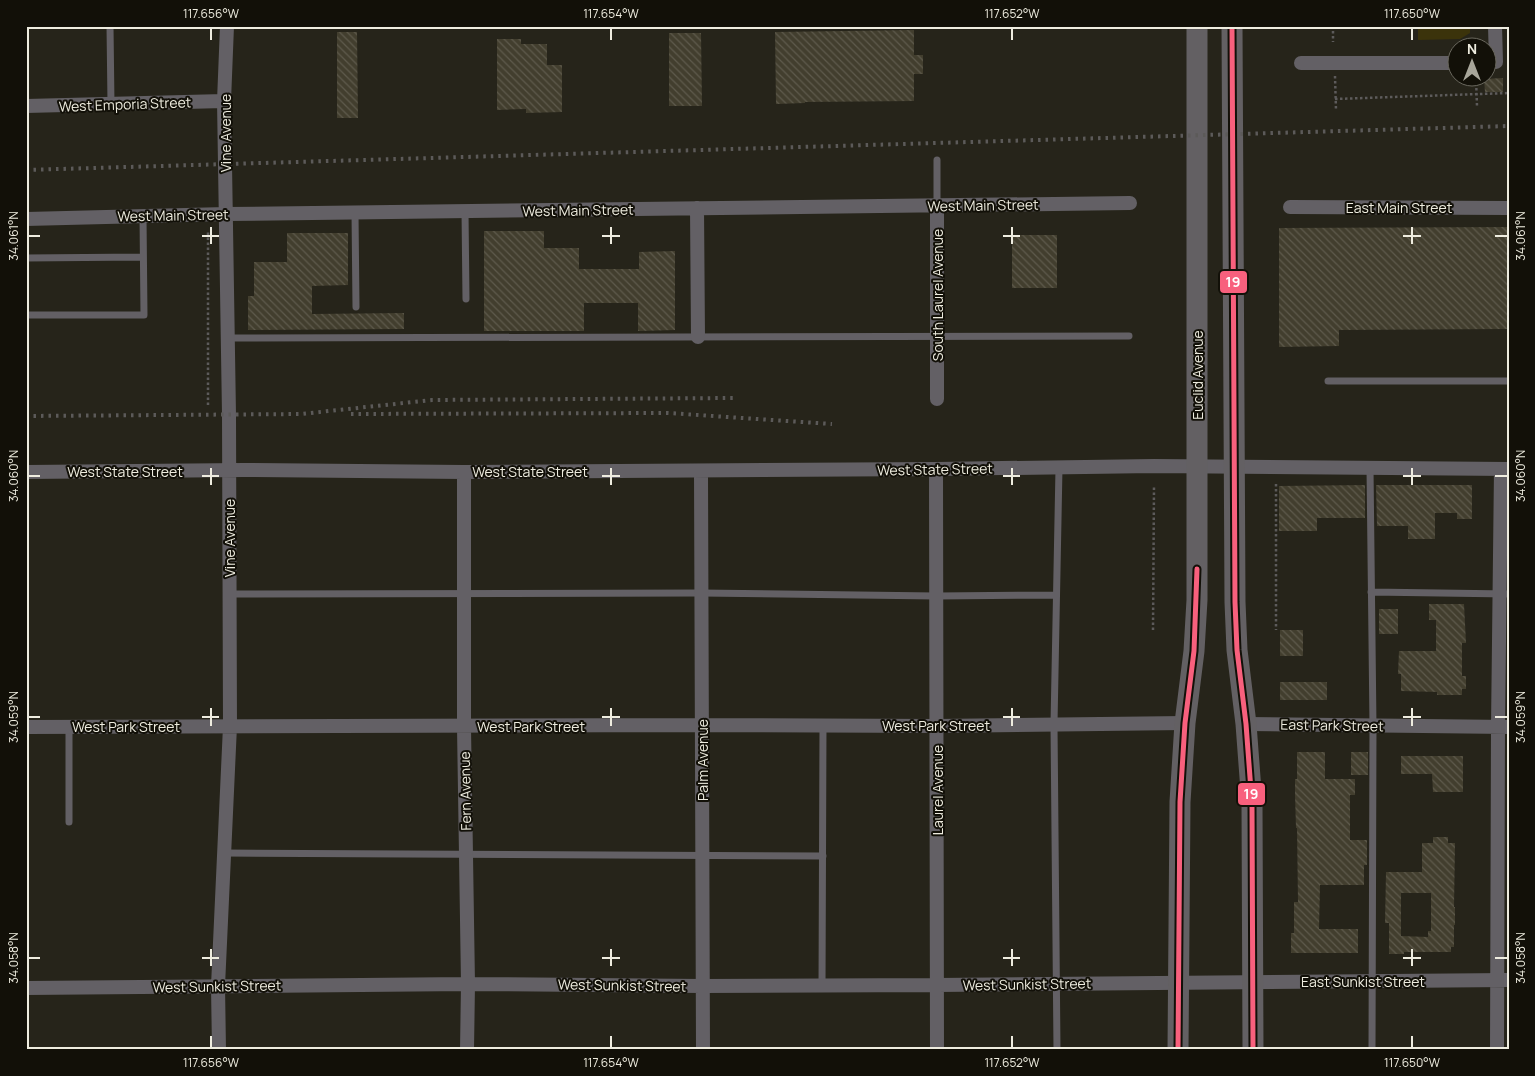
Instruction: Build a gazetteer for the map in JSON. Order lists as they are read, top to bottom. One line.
{"streets":{"main road":["Euclid Avenue"],"street":["West Emporia Street","Vine Avenue","West Main Street","East Main Street","South Laurel Avenue","West State Street","West Park Street","East Park Street","Palm Avenue","Laurel Avenue","Fern Avenue","East Sunkist Street","West Sunkist Street"]},"crossings":[["West Emporia Street","Vine Avenue"],["Vine Avenue","West Main Street"],["Vine Avenue","West State Street"],["Vine Avenue","West Park Street"],["Vine Avenue","West Sunkist Street"],["West Main Street","South Laurel Avenue"],["Euclid Avenue","West Park Street"],["Euclid Avenue","West Sunkist Street"],["West State Street","Palm Avenue"],["West State Street","Laurel Avenue"],["West State Street","Fern Avenue"],["West Park Street","Palm Avenue"],["West Park Street","Laurel Avenue"],["West Park Street","Fern Avenue"],["Palm Avenue","West Sunkist Street"],["Laurel Avenue","West Sunkist Street"],["Fern Avenue","West Sunkist Street"],["East Sunkist Street","West Sunkist Street"]],"lines":["transit line 19"],"north":"top","coordinates":["117.656°W","117.654°W","117.652°W","117.650°W","34.061°N","34.060°N","34.059°N","34.058°N"]}
